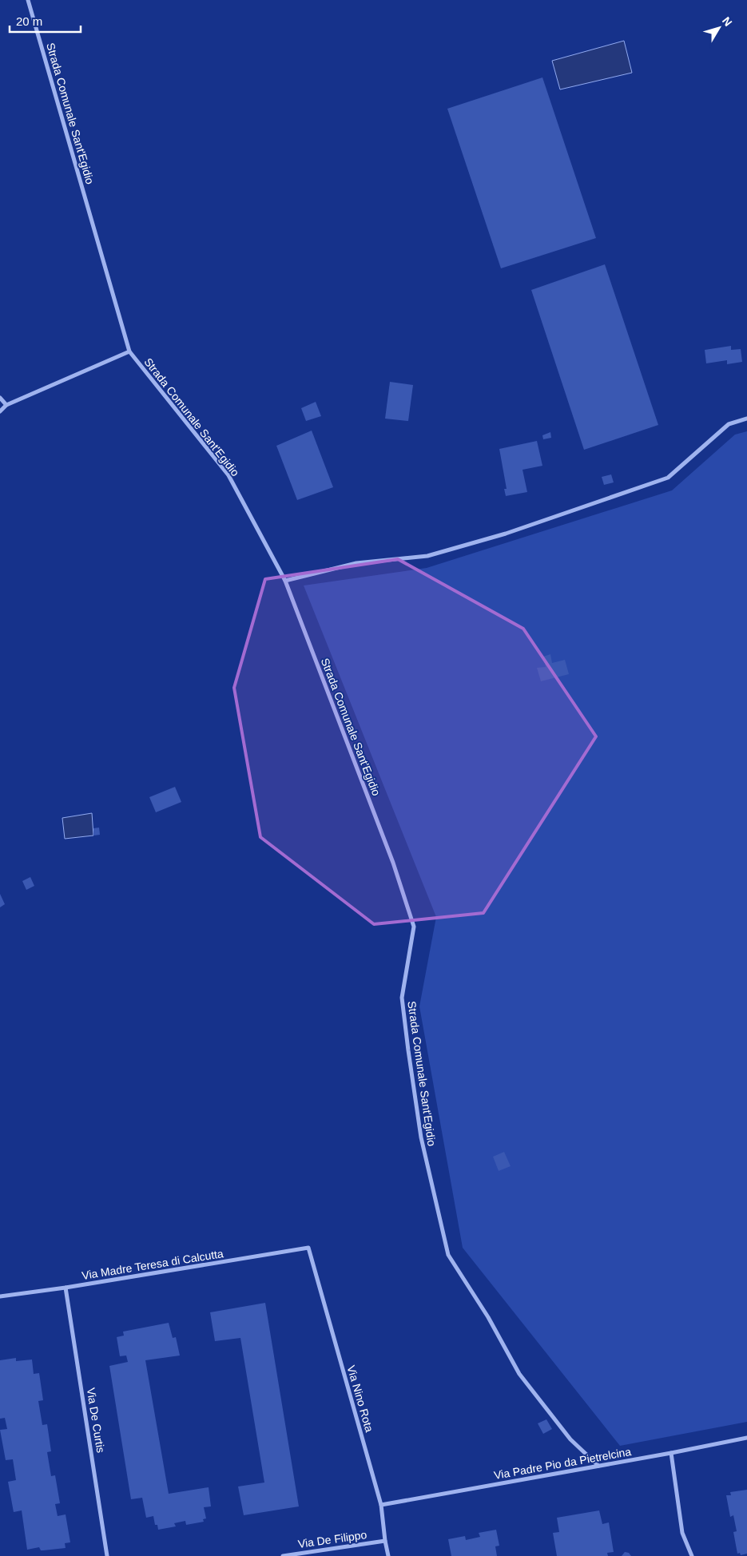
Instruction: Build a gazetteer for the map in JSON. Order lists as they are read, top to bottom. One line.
{"streets":{"street":["Strada Comunale Sant'Egidio","Via Madre Teresa di Calcutta","Via Nino Rota","Via De Curtis","Via Padre Pio da Pietrelcina","Via De Filippo"]},"crossings":[["Strada Comunale Sant'Egidio","Via Padre Pio da Pietrelcina"],["Via Madre Teresa di Calcutta","Via Nino Rota"],["Via Madre Teresa di Calcutta","Via De Curtis"],["Via Nino Rota","Via Padre Pio da Pietrelcina"],["Via Nino Rota","Via De Filippo"]],"scale_bar":"20 m","north":"top right"}
